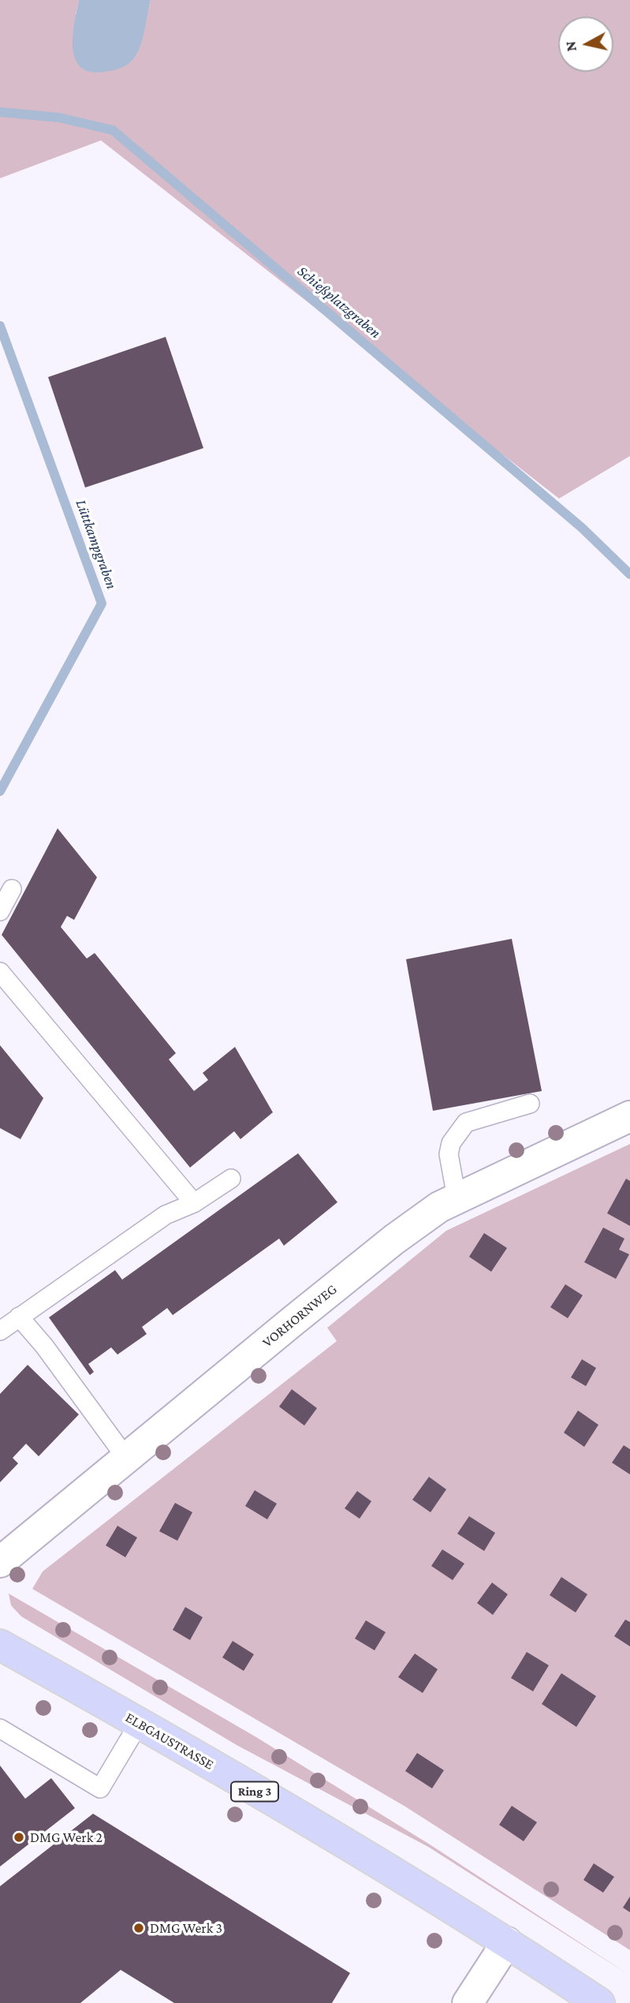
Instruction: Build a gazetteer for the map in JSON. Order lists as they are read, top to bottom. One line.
{"streets":{"main road":["ELBGAUSTRASSE","Ring 3"],"street":["VORHORNWEG"]},"water":["Schießplatzgraben","Lüttkampgraben"],"places":["DMG Werk 2","DMG Werk 3"],"north":"left"}
